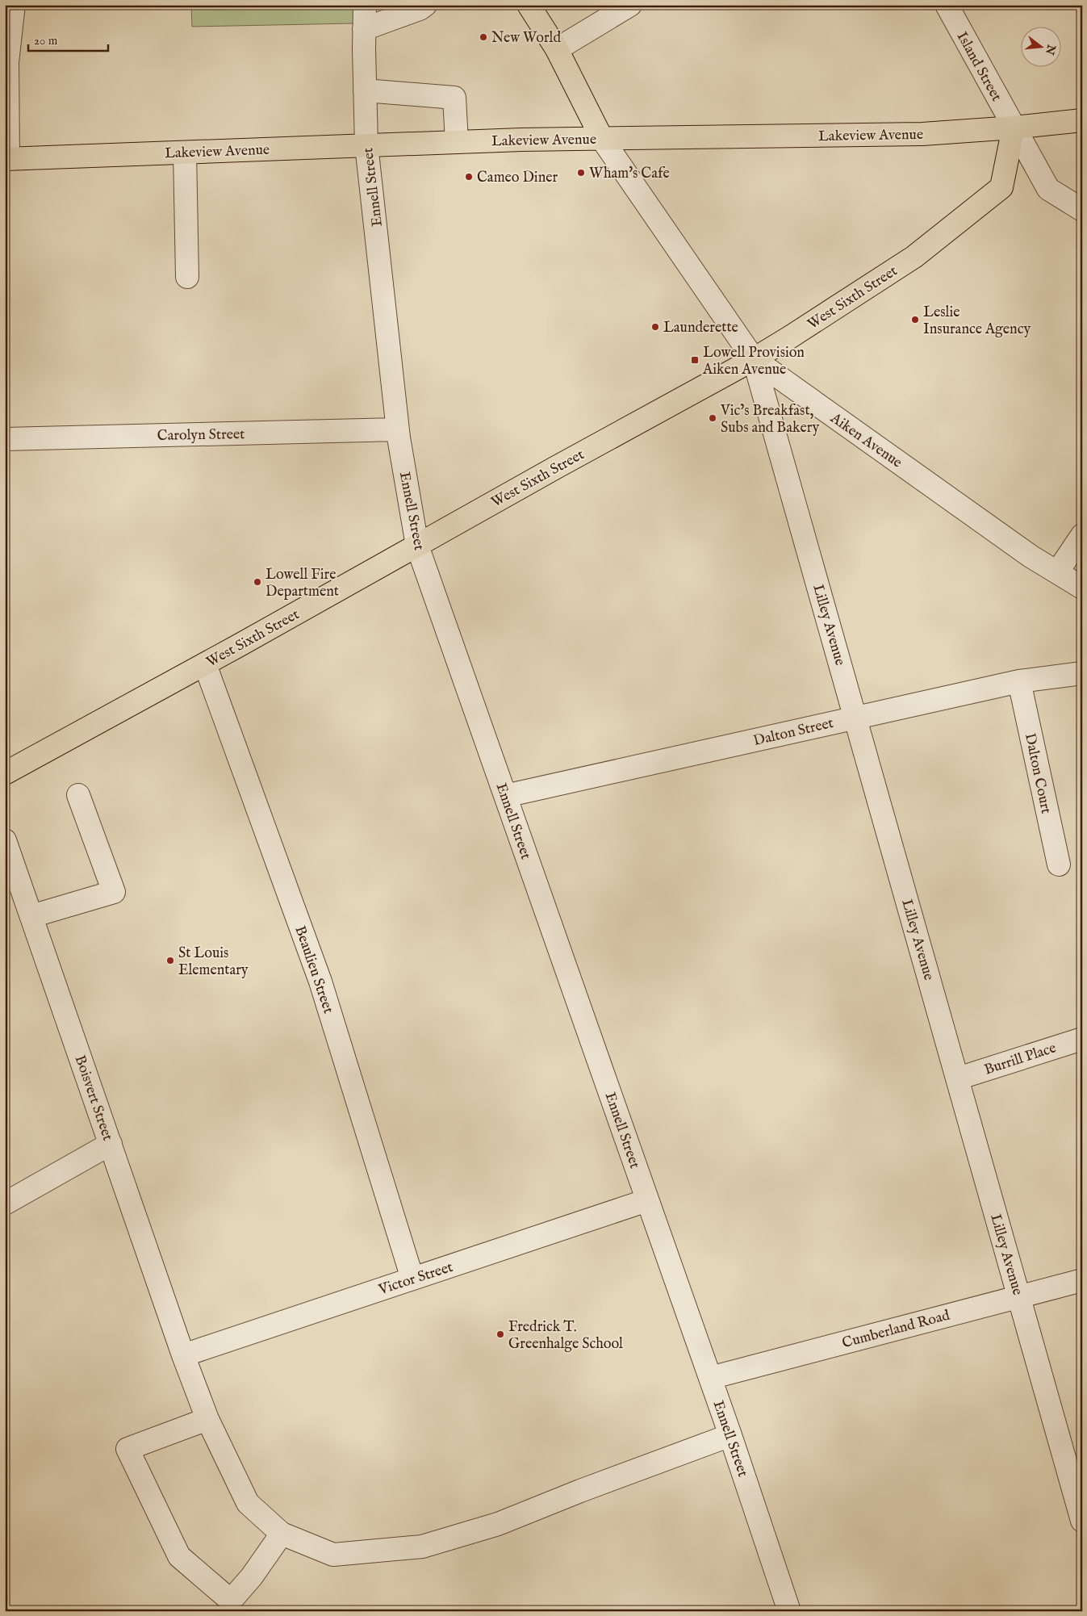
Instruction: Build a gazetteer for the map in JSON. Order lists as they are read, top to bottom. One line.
{"streets":{"main road":["Lakeview Avenue","West Sixth Street"],"street":["Island Street","Ennell Street","Carolyn Street","Aiken Avenue","Lilley Avenue","Dalton Street","Dalton Court","Beaulieu Street","Burrill Place","Boisvert Street","Victor Street","Cumberland Road"]},"crossings":[["Island Street","Lakeview Avenue"],["Island Street","West Sixth Street"],["Lakeview Avenue","Ennell Street"],["Lakeview Avenue","West Sixth Street"],["Lakeview Avenue","Aiken Avenue"],["Ennell Street","West Sixth Street"],["Ennell Street","Carolyn Street"],["Ennell Street","Dalton Street"],["Ennell Street","Victor Street"],["Ennell Street","Cumberland Road"],["West Sixth Street","Aiken Avenue"],["West Sixth Street","Lilley Avenue"],["West Sixth Street","Beaulieu Street"],["Aiken Avenue","Lilley Avenue"],["Lilley Avenue","Dalton Street"],["Lilley Avenue","Burrill Place"],["Lilley Avenue","Cumberland Road"],["Dalton Street","Dalton Court"],["Beaulieu Street","Victor Street"],["Boisvert Street","Victor Street"]],"places":{"other":["New World","Wham's Cafe","Cameo Diner","Leslie Insurance Agency","Launderette","Vic’s Breakfast, Subs and Bakery","Lowell Fire Department","St Louis Elementary","Fredrick T. Greenhalge School"],"transit":["Lowell Provision Aiken Avenue"]},"scale_bar":"20 m","north":"right"}
